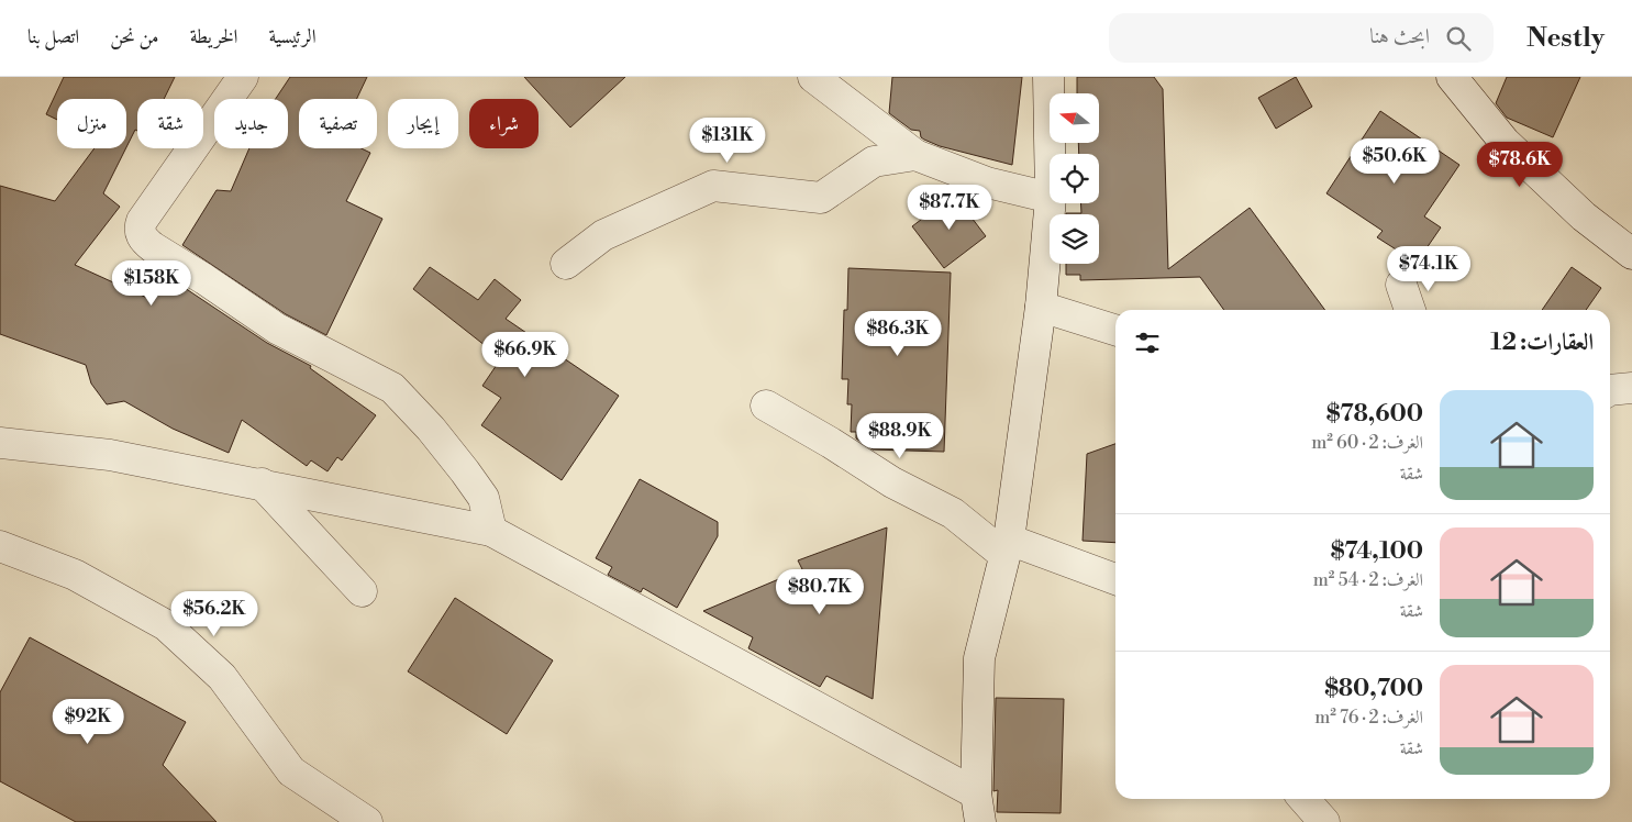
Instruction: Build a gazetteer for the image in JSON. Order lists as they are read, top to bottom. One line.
{"north":"left","page":{"header":"Nestly","search":"ابحث هنا","nav":["الرئيسية","الخريطة","من نحن","اتصل بنا"],"chip":["شراء","إيجار","تصفية","جديد","شقة","منزل"],"price":["$131K","$50.6K","$78.6K","$87.7K","$74.1K","$158K","$86.3K","$66.9K","$88.9K","$80.7K","$56.2K","$92K"],"heading":"العقارات: 12","list":[{"name":"$78,600","note":"الغرف: 2 · 60 m² · شقة"},{"name":"$74,100","note":"الغرف: 2 · 54 m² · شقة"},{"name":"$80,700","note":"الغرف: 2 · 76 m² · شقة"}]}}
